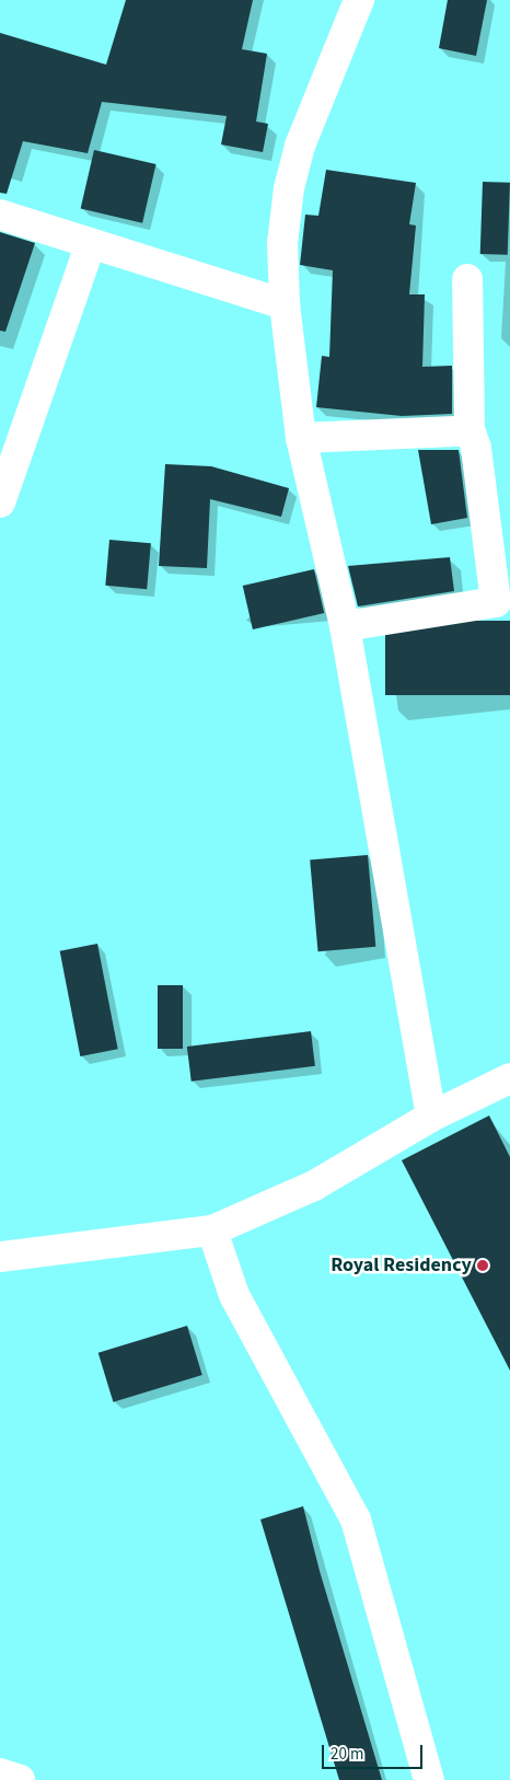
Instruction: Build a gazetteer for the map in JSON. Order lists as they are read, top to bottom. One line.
{"places":["Royal Residency"],"scale_bar":"20 m"}
